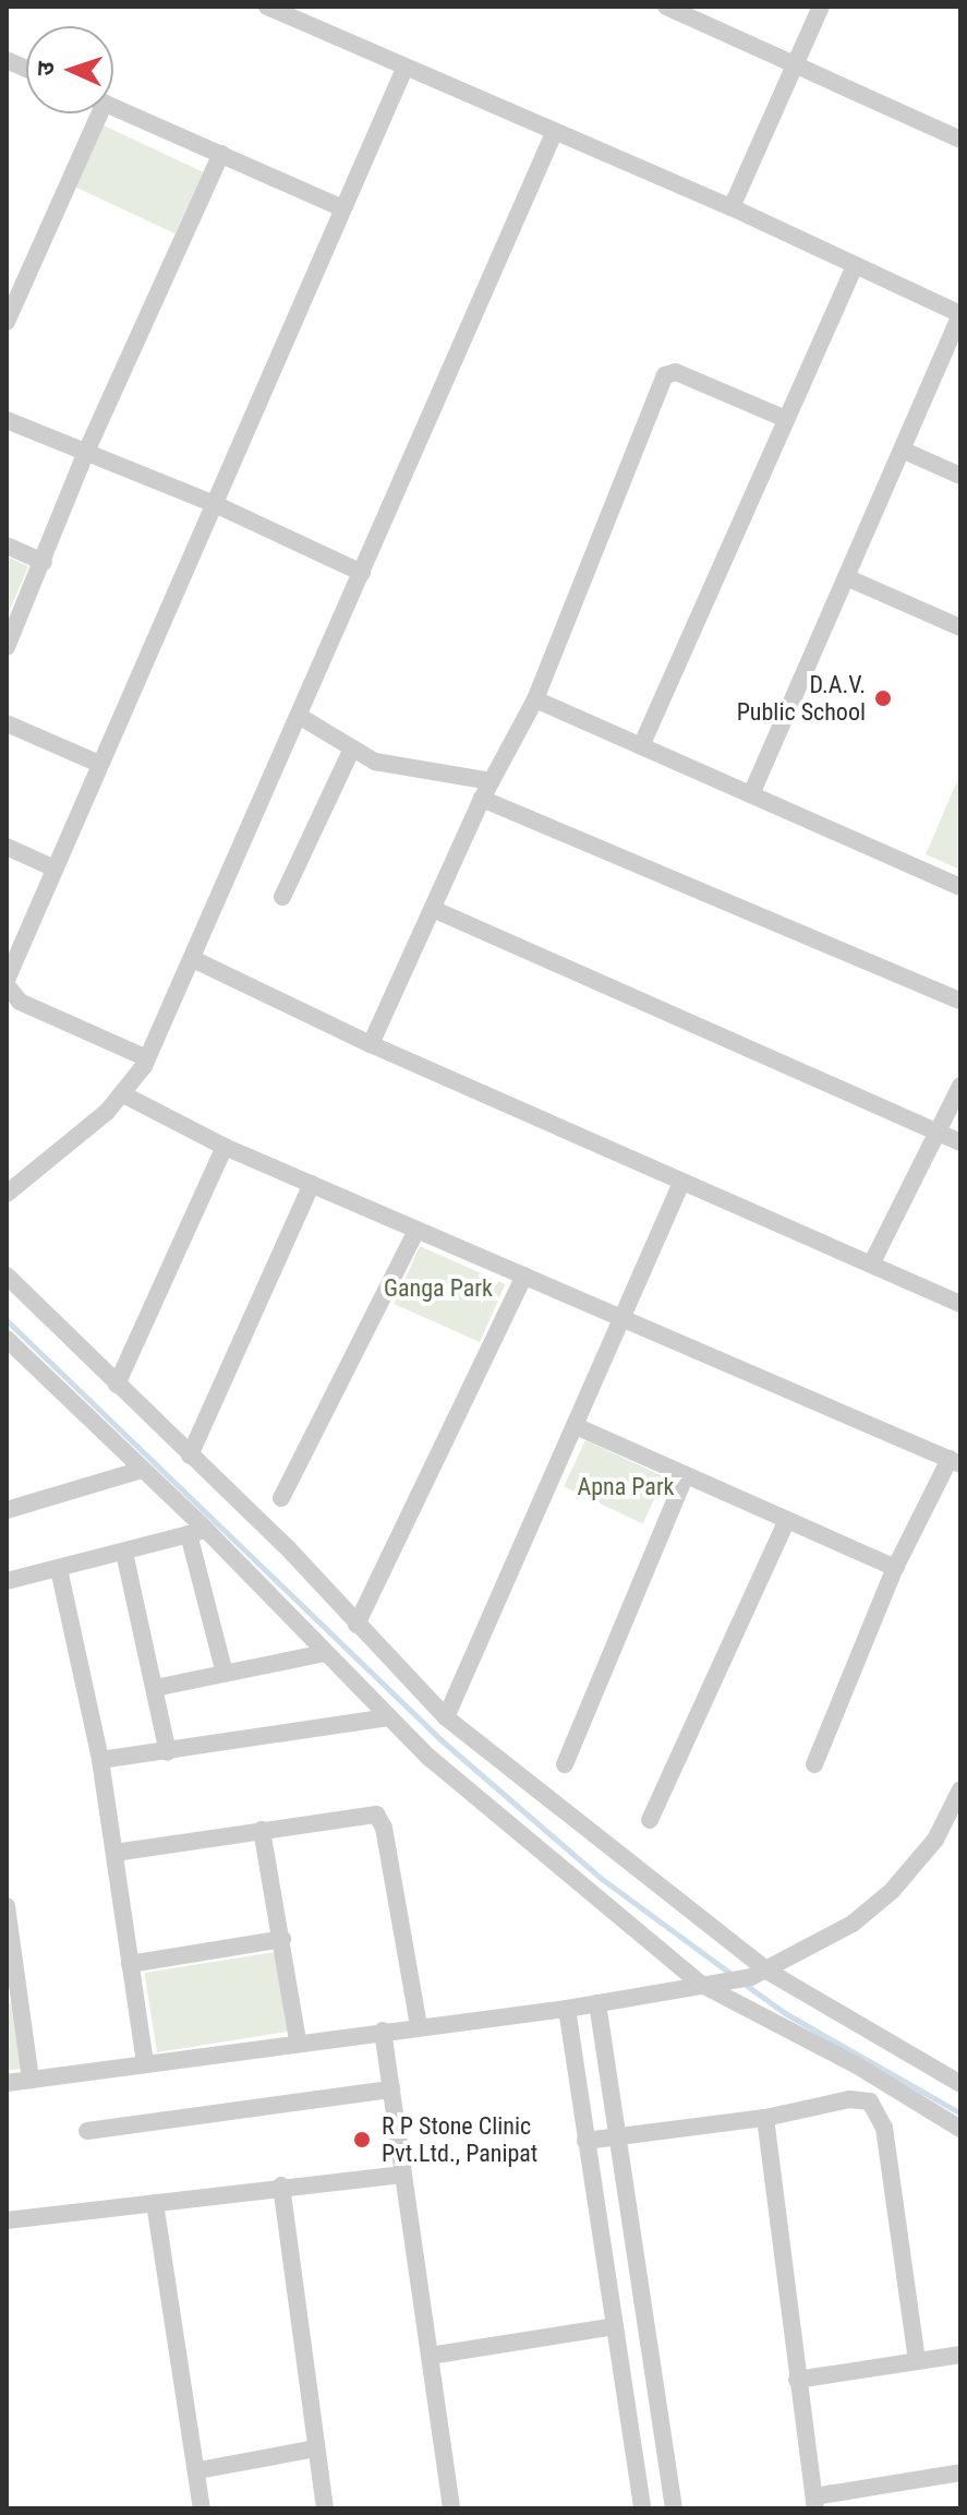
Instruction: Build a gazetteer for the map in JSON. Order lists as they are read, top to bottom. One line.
{"parks":["Ganga Park","Apna Park"],"places":["D.A.V. Public School","R P Stone Clinic Pvt.Ltd., Panipat"],"north":"left"}
